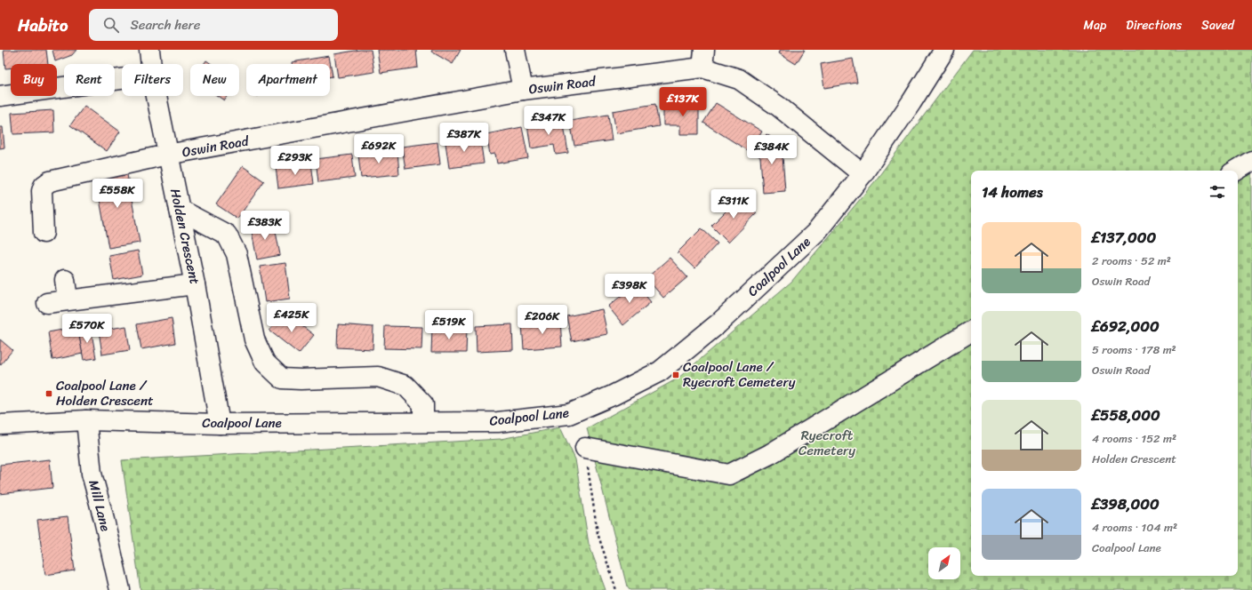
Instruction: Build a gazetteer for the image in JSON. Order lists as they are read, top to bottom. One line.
{"streets":{"street":["Oswin Road","Holden Crescent","Coalpool Lane","Mill Lane"]},"crossings":[["Oswin Road","Holden Crescent"],["Oswin Road","Coalpool Lane"],["Holden Crescent","Coalpool Lane"],["Coalpool Lane","Mill Lane"]],"parks":["Ryecroft Cemetery"],"places":{"transit":["Coalpool Lane / Ryecroft Cemetery","Coalpool Lane / Holden Crescent"]},"north":"top right","page":{"header":"Habito","search":"Search here","nav":["Map","Directions","Saved"],"chip":["Buy","Rent","Filters","New","Apartment"],"price":["£137K","£347K","£387K","£692K","£384K","£293K","£558K","£311K","£383K","£398K","£425K","£206K","£519K","£570K"],"heading":"14 homes","list":[{"name":"£137,000","note":"2 rooms · 52 m² · Oswin Road"},{"name":"£692,000","note":"5 rooms · 178 m² · Oswin Road"},{"name":"£558,000","note":"4 rooms · 152 m² · Holden Crescent"},{"name":"£398,000","note":"4 rooms · 104 m² · Coalpool Lane"}]}}
